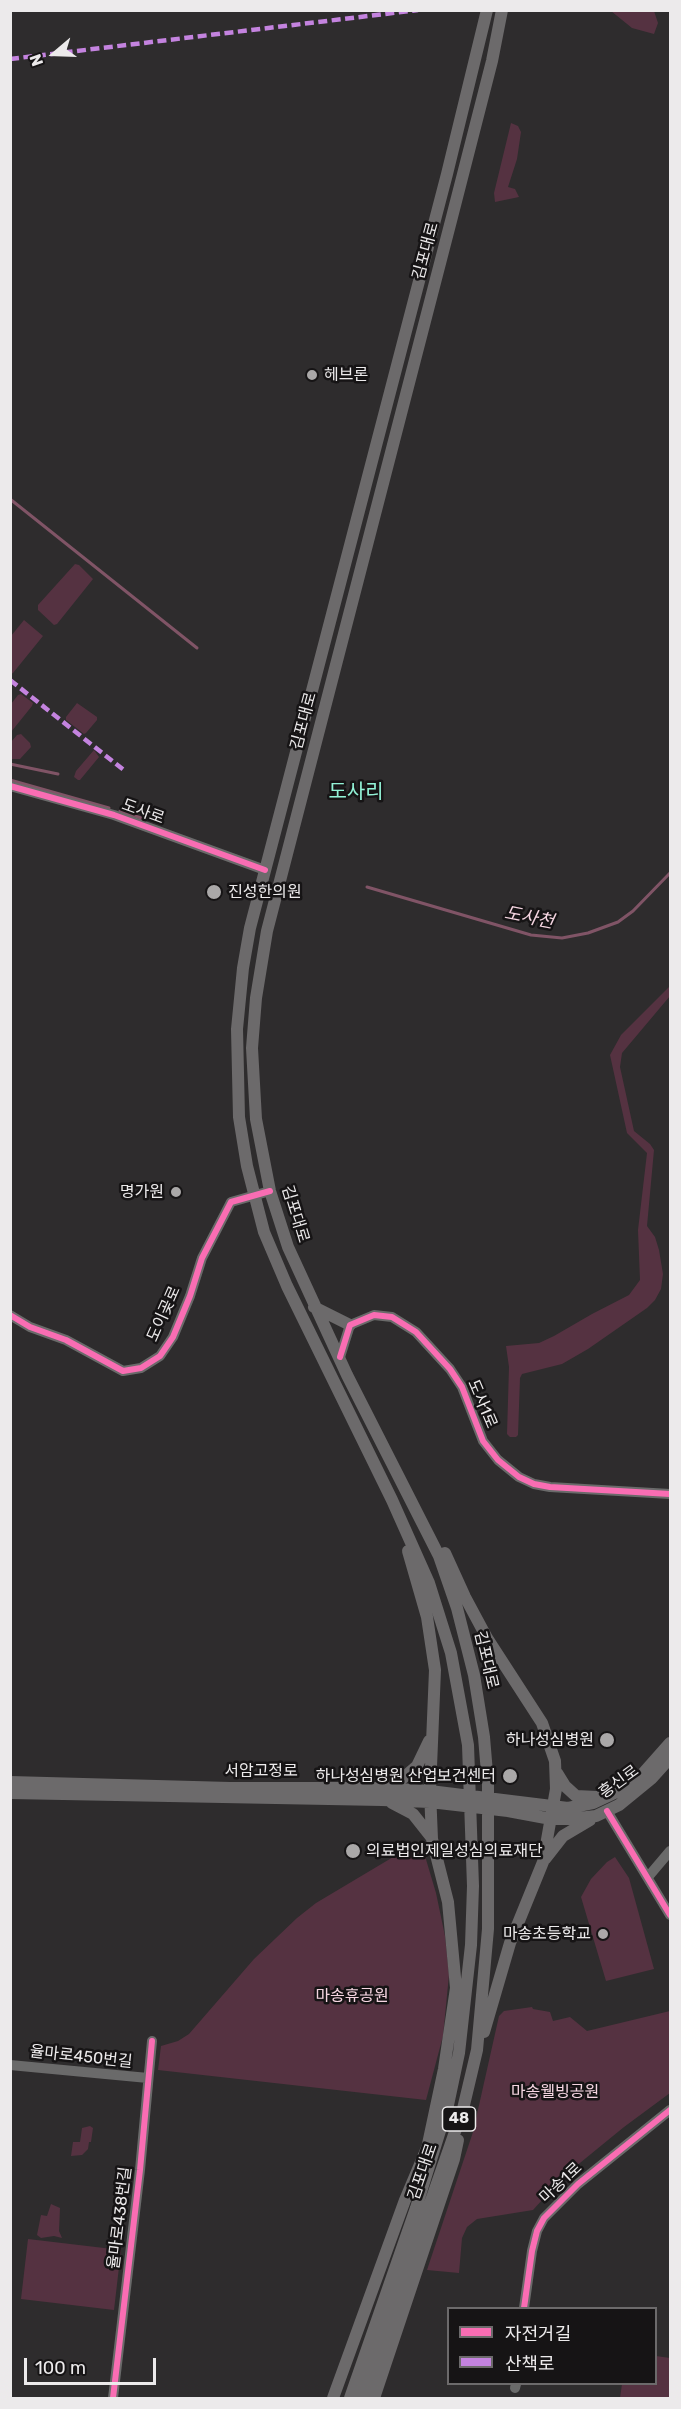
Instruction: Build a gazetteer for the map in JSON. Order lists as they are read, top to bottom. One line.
{"streets":{"main road":["김포대로","서암고정로","흥신로","48"],"street":["도사로","도이곶로","도사1로","율마로450번길","마송1로","율마로438번길"]},"crossings":[["김포대로","도사로"],["김포대로","도이곶로"],["서암고정로","흥신로"],["율마로450번길","율마로438번길"]],"districts":["도사리"],"water":["도사천"],"parks":["마송휴공원","마송웰빙공원"],"places":["헤브론","진성한의원","명가원","하나성심병원","하나성심병원 산업보건센터","의료법인제일성심의료재단","마송초등학교"],"legend":["자전거길","산책로"],"scale_bar":"100 m","north":"left"}
